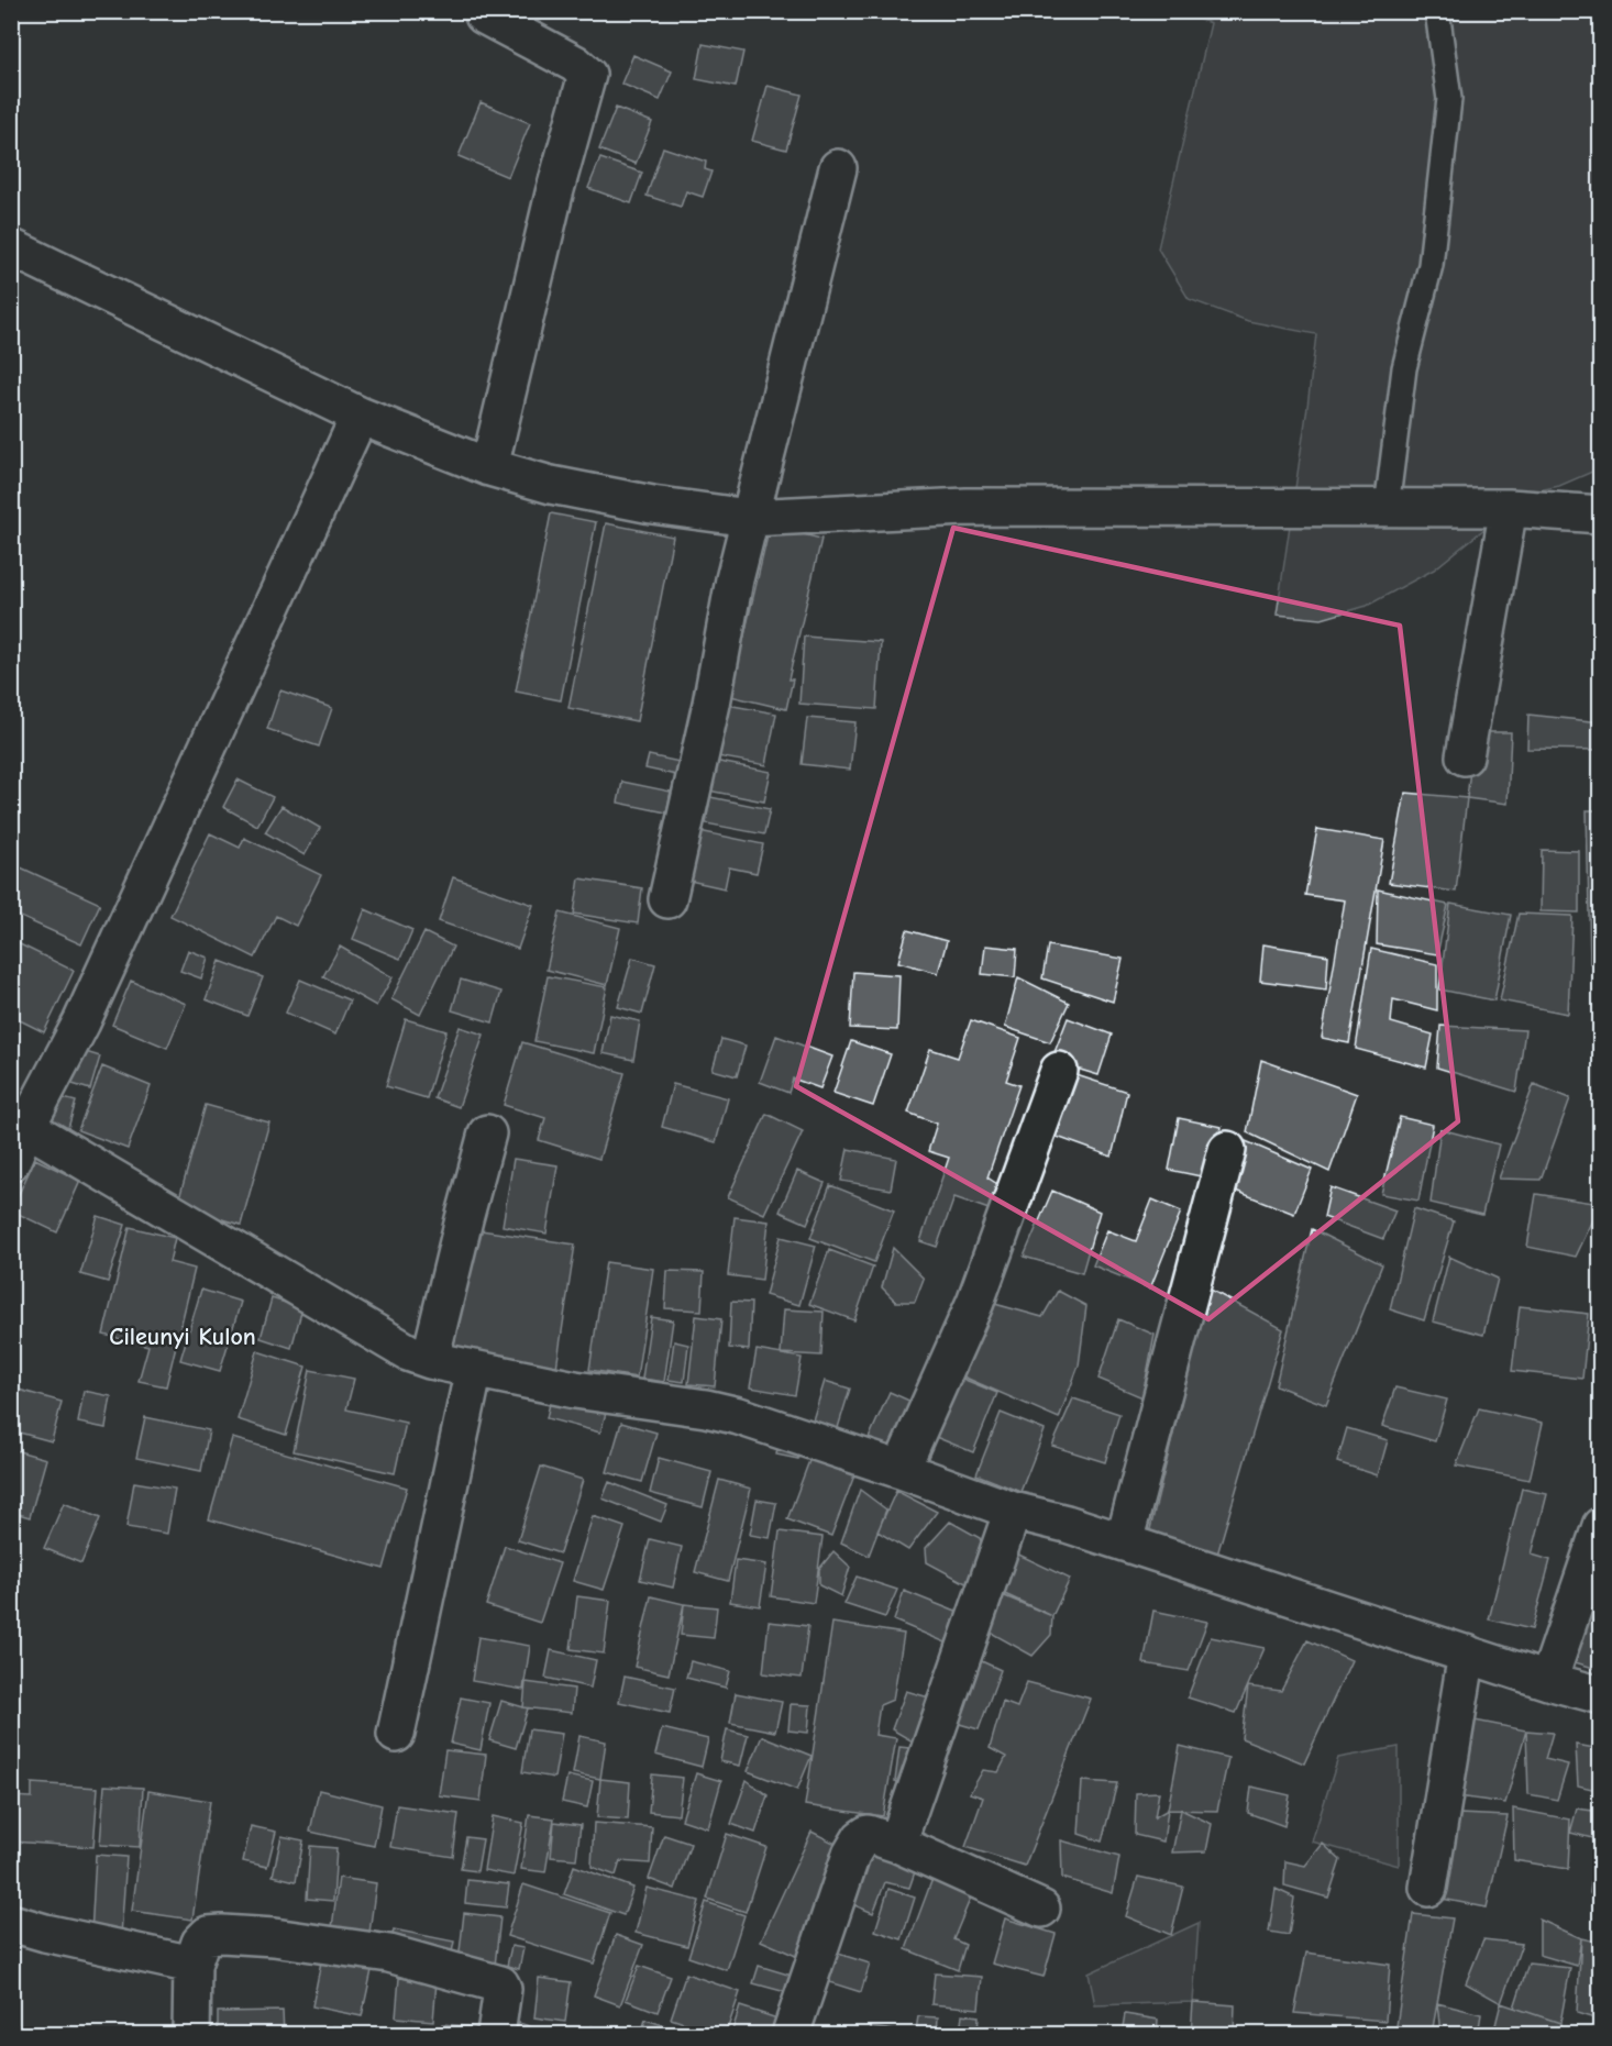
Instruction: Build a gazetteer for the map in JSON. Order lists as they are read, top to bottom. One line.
{"districts":["Cileunyi Kulon"]}
